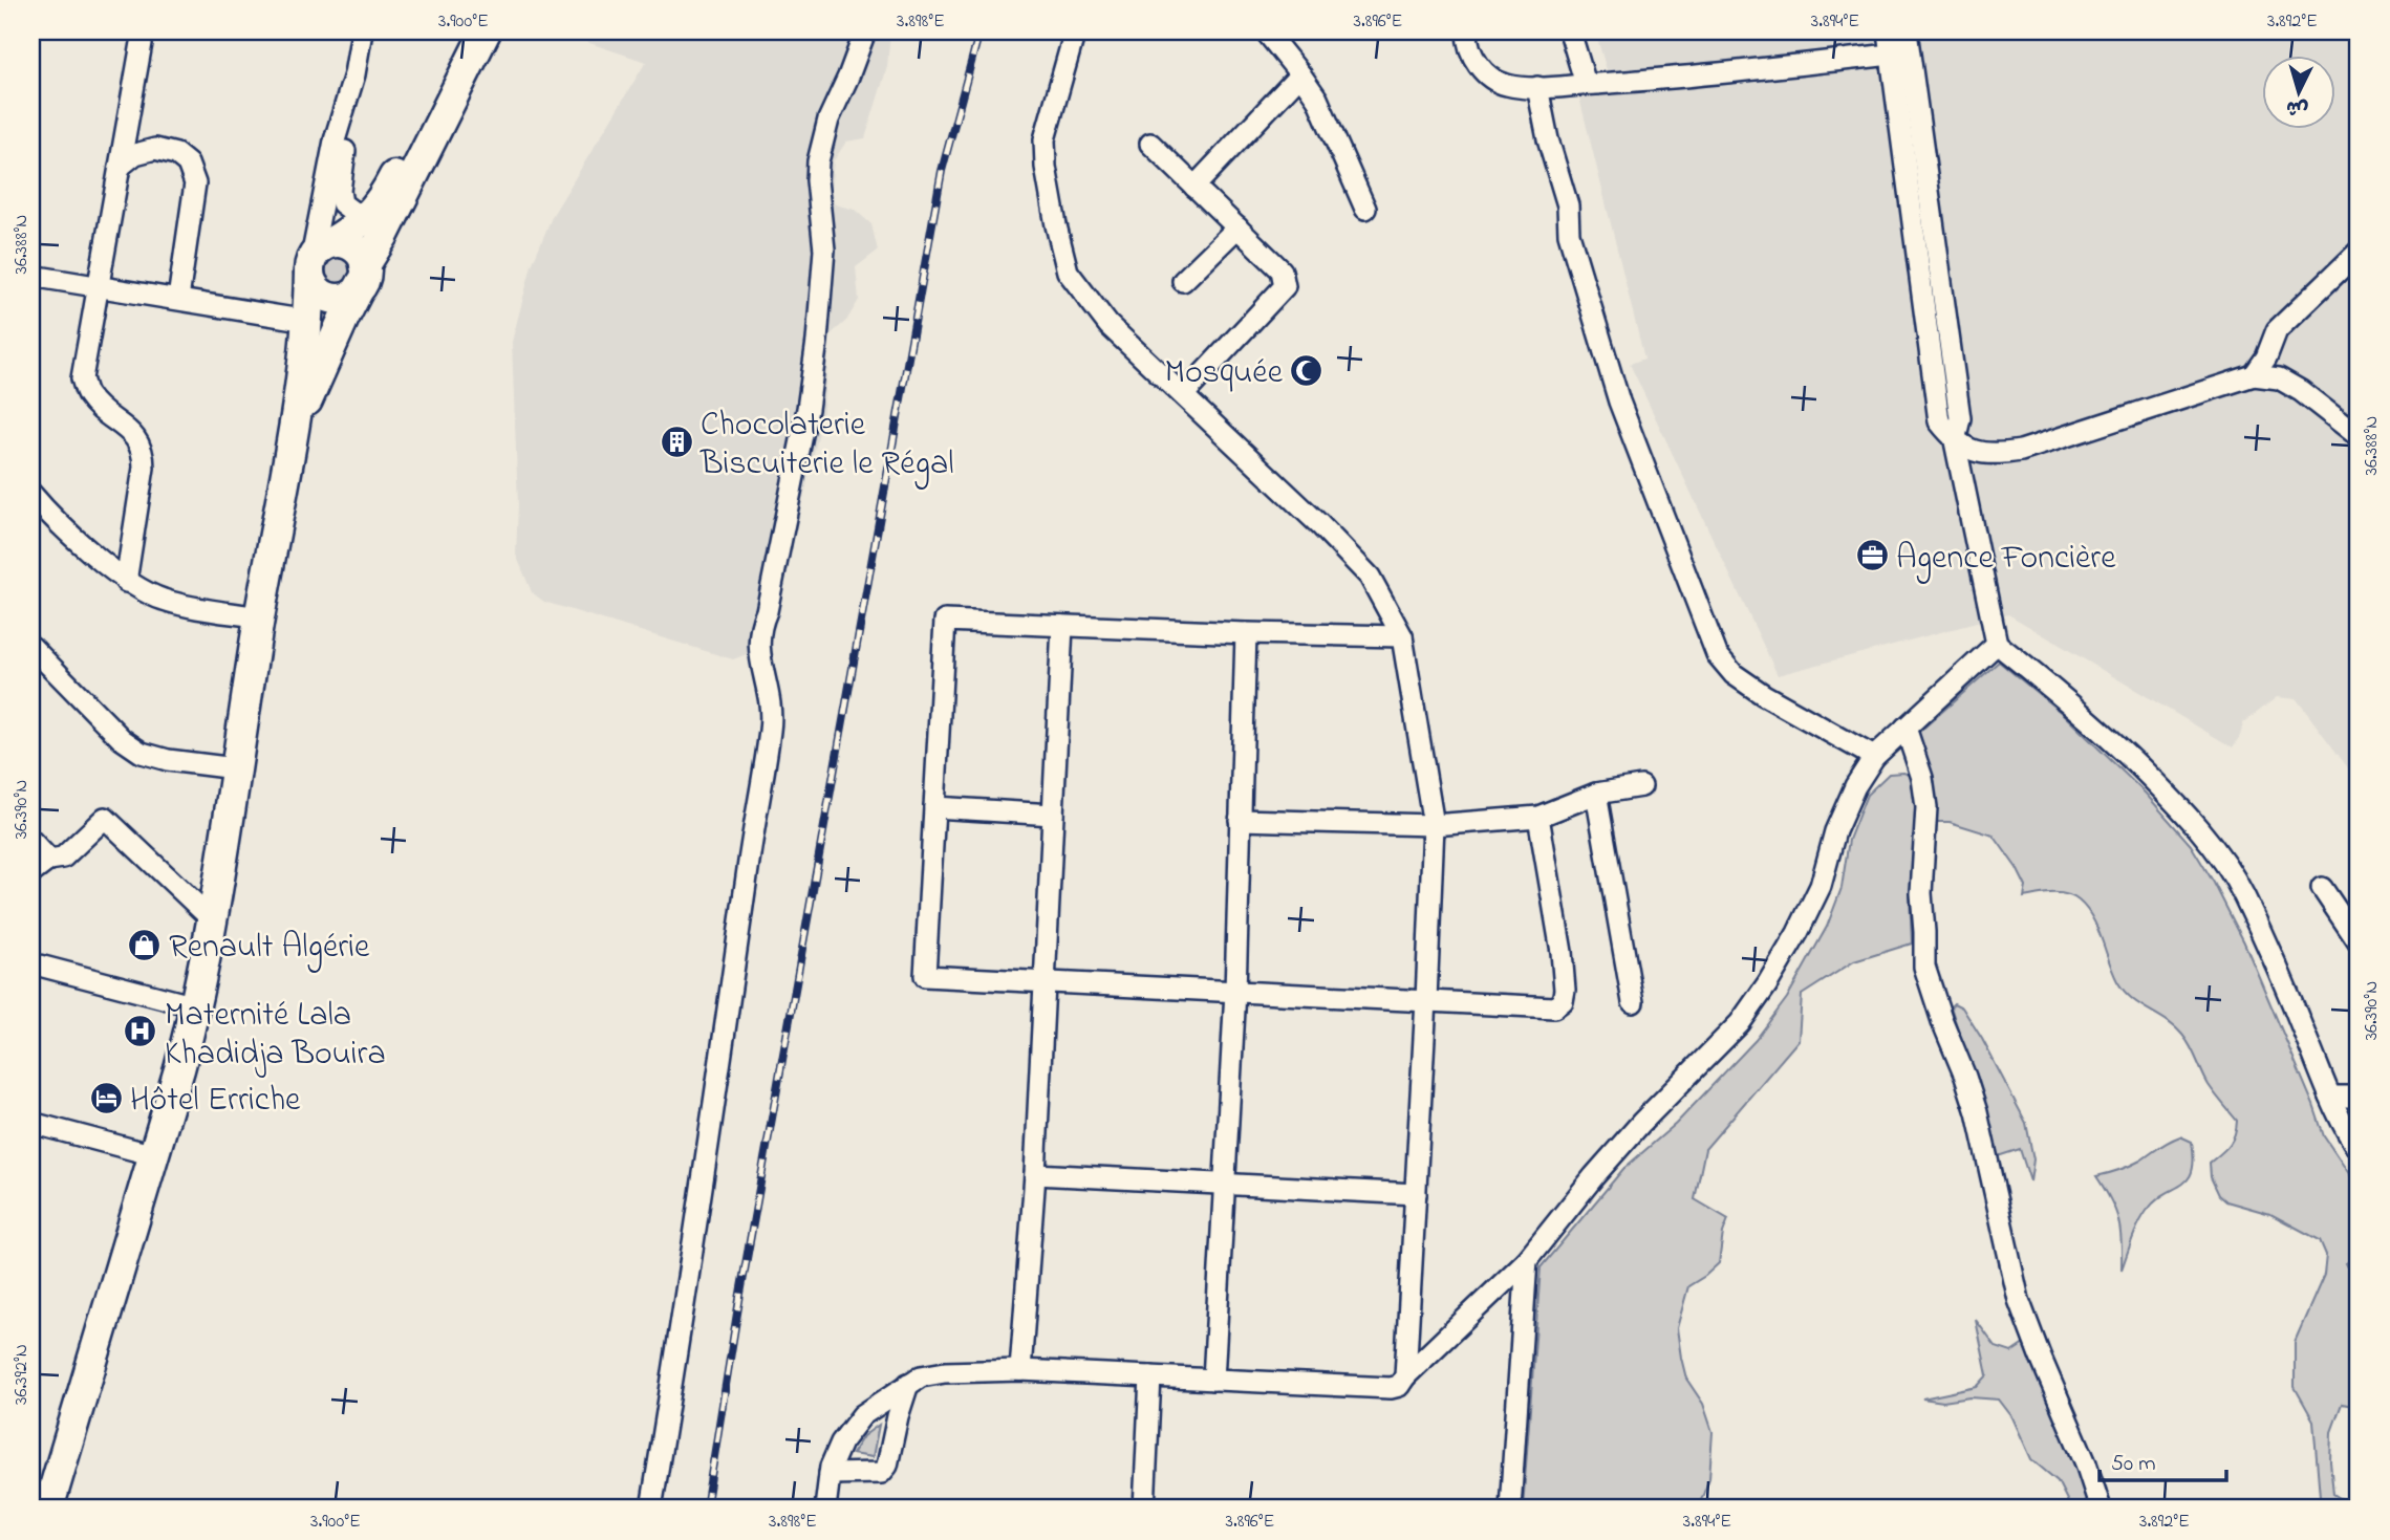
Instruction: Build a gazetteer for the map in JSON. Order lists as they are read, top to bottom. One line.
{"places":{"mosque":["Mosquée"],"building":["Chocolaterie Biscuiterie le Régal"],"office":["Agence Foncière"],"shop":["Renault Algérie"],"hospital":["Maternité Lala Khadidja Bouira"],"hotel":["Hôtel Erriche"]},"scale_bar":"50 m","north":"bottom","coordinates":["3.900°E","3.898°E","3.896°E","3.894°E","3.892°E","36.388°N","36.390°N","36.392°N"]}
